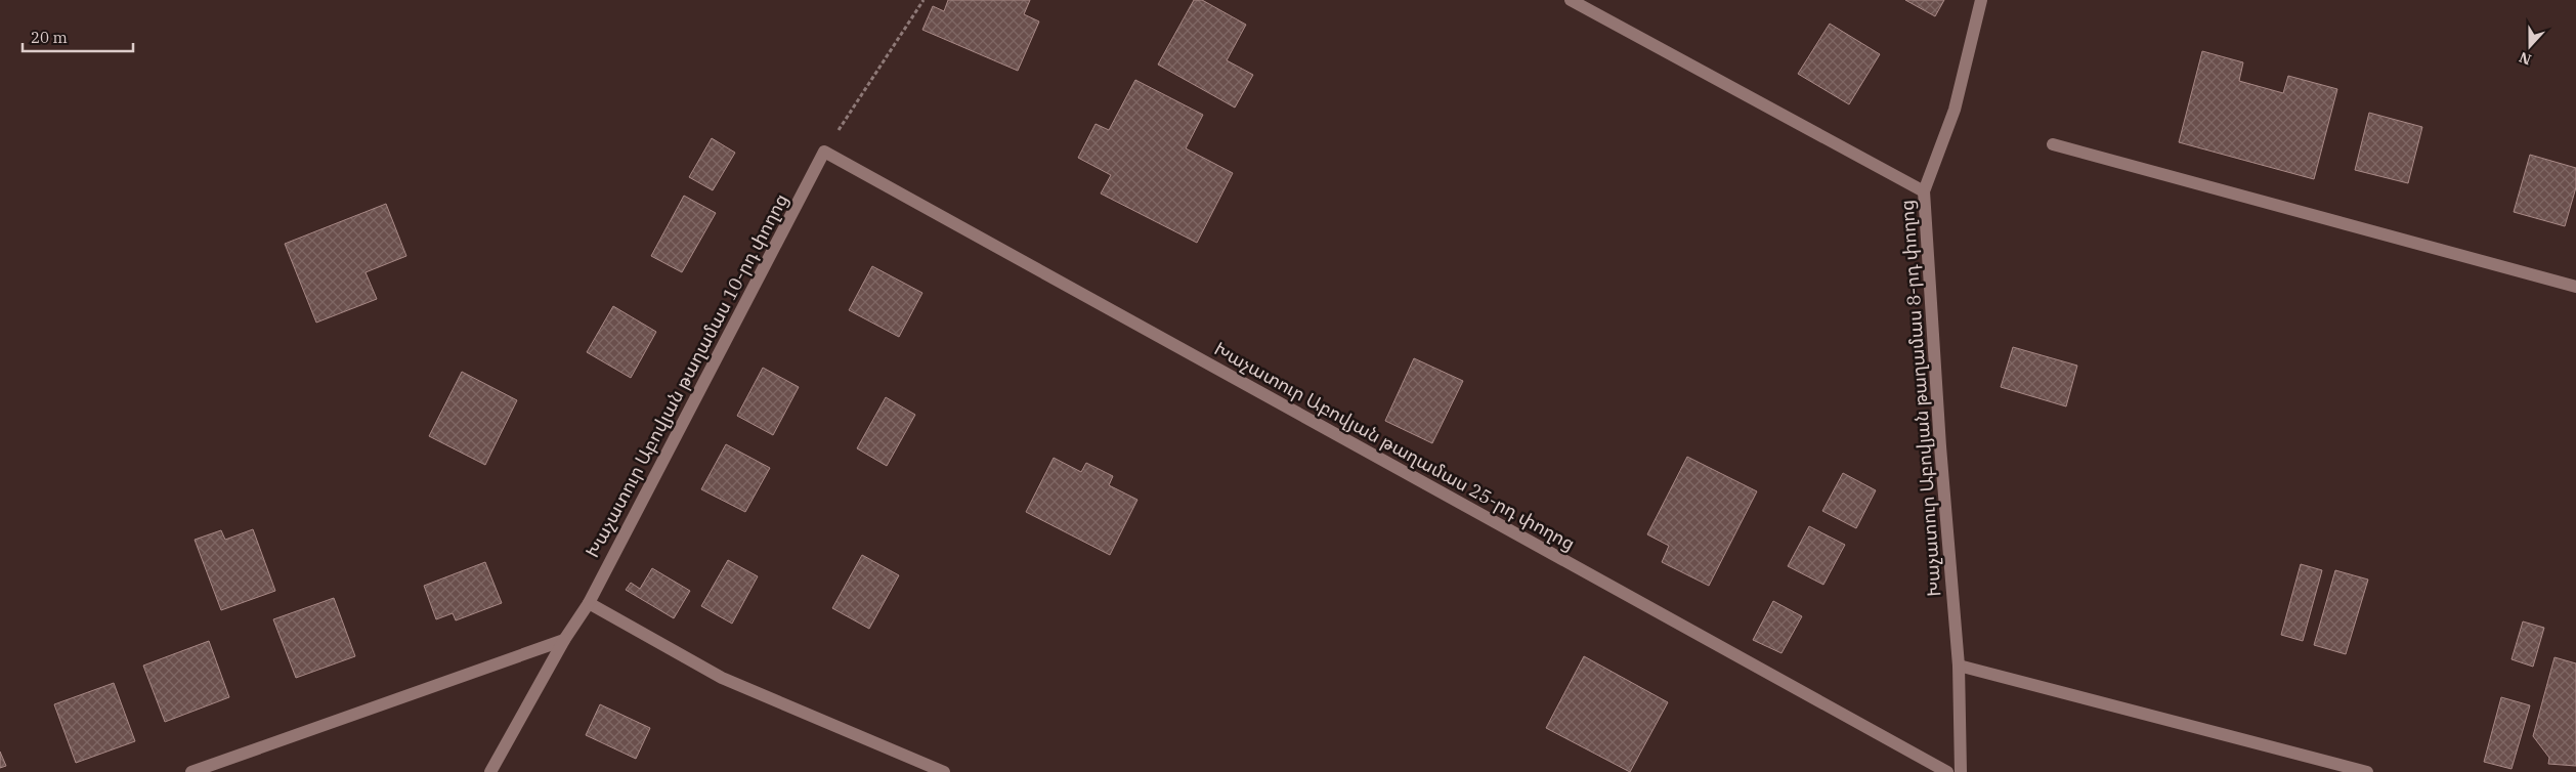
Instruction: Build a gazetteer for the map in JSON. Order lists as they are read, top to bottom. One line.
{"streets":{"street":["Խաչատուր Աբովյան թաղամաս 10-րդ փողոց","Խաչատուր Աբովյան թաղամաս 8-րդ փողոց","Խաչատուր Աբովյան թաղամաս 25-րդ փողոց"]},"crossings":[["Խաչատուր Աբովյան թաղամաս 10-րդ փողոց","Խաչատուր Աբովյան թաղամաս 25-րդ փողոց"]],"scale_bar":"20 m","north":"bottom"}
